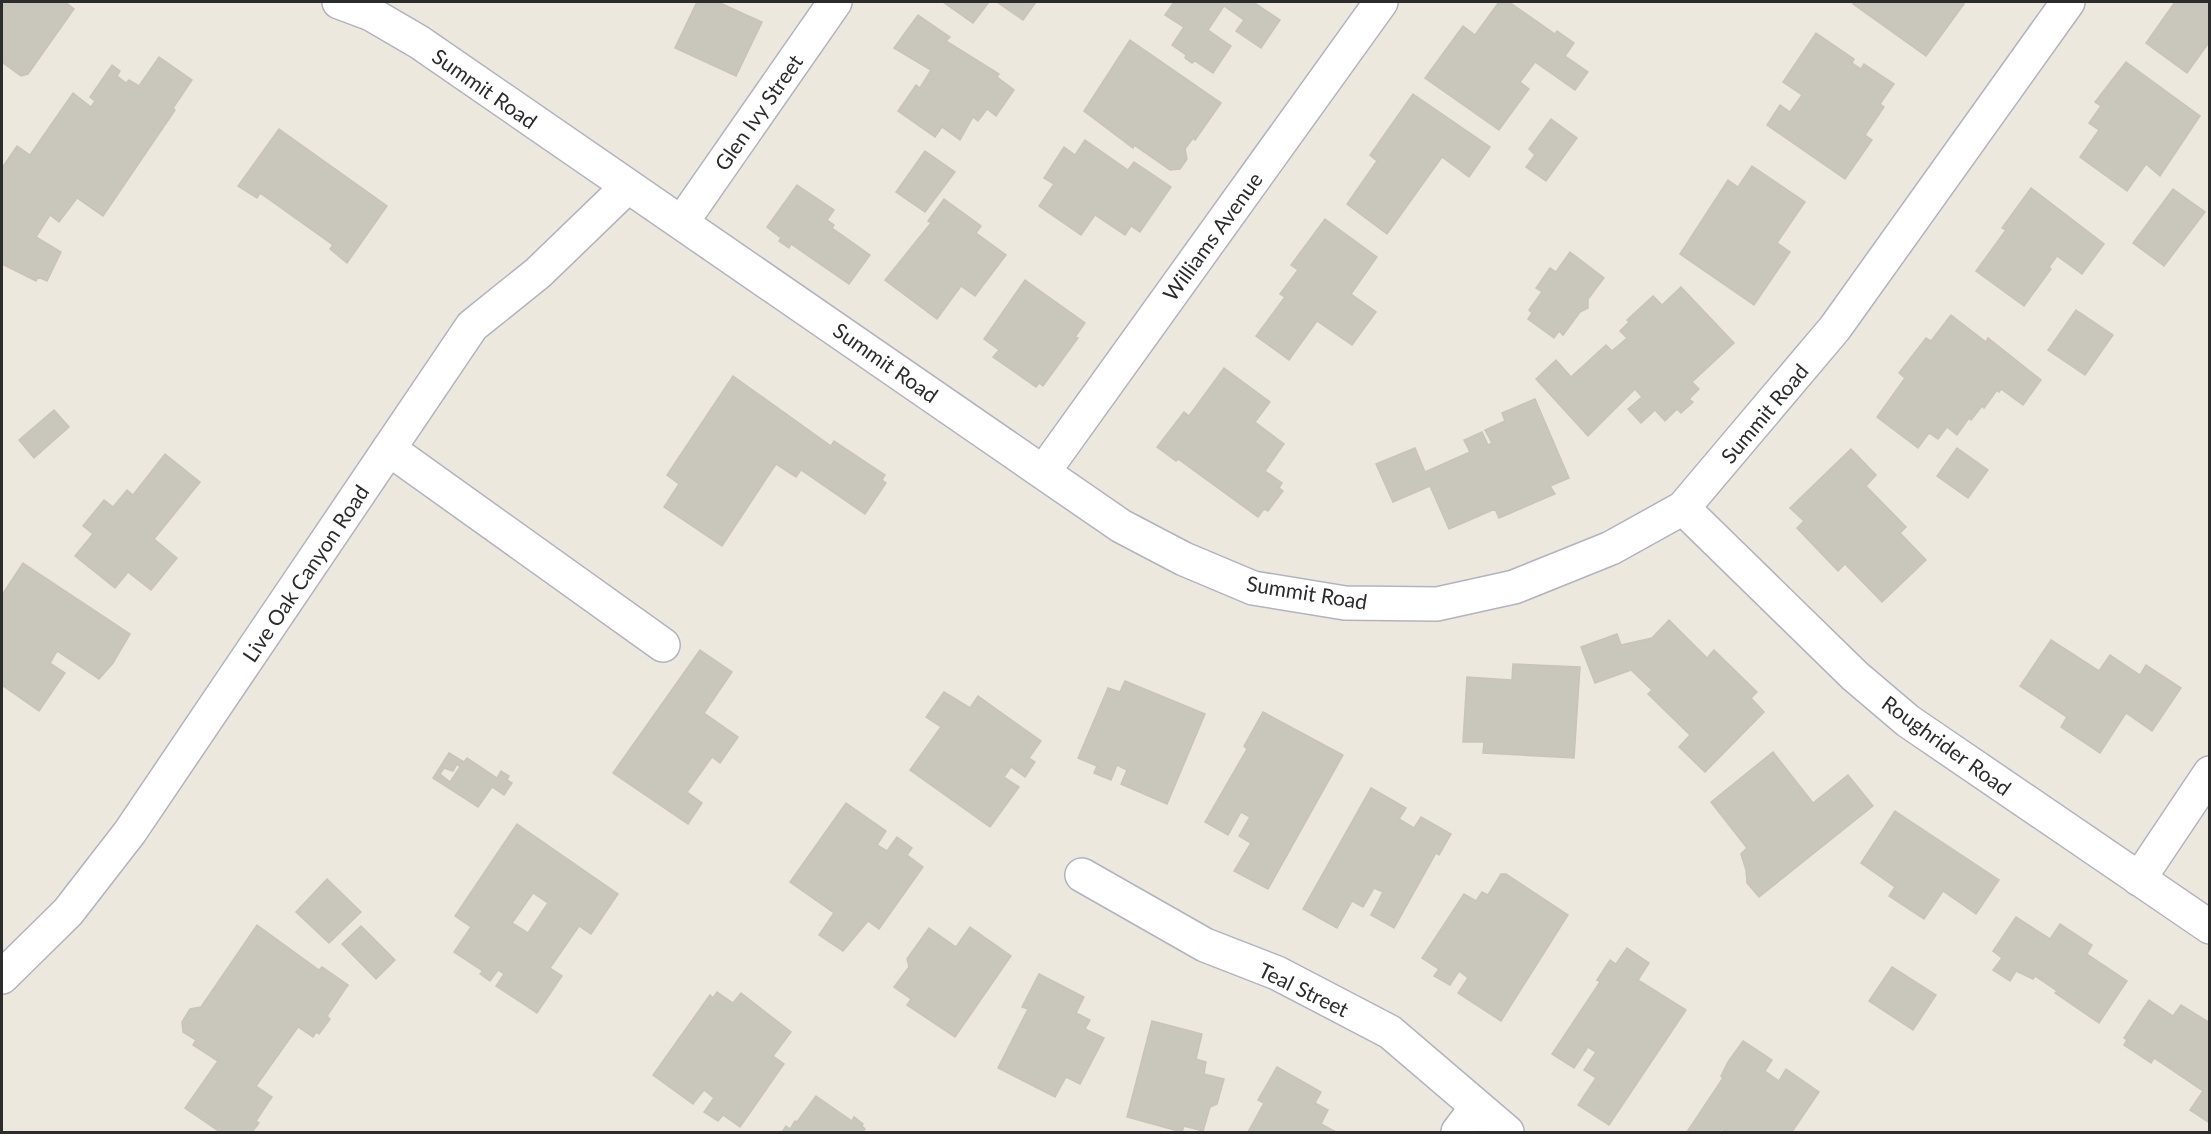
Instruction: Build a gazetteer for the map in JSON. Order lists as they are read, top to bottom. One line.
{"streets":{"street":["Summit Road","Glen Ivy Street","Williams Avenue","Live Oak Canyon Road","Roughrider Road","Teal Street"]},"crossings":[["Summit Road","Glen Ivy Street"],["Summit Road","Williams Avenue"],["Summit Road","Live Oak Canyon Road"],["Summit Road","Roughrider Road"]]}
